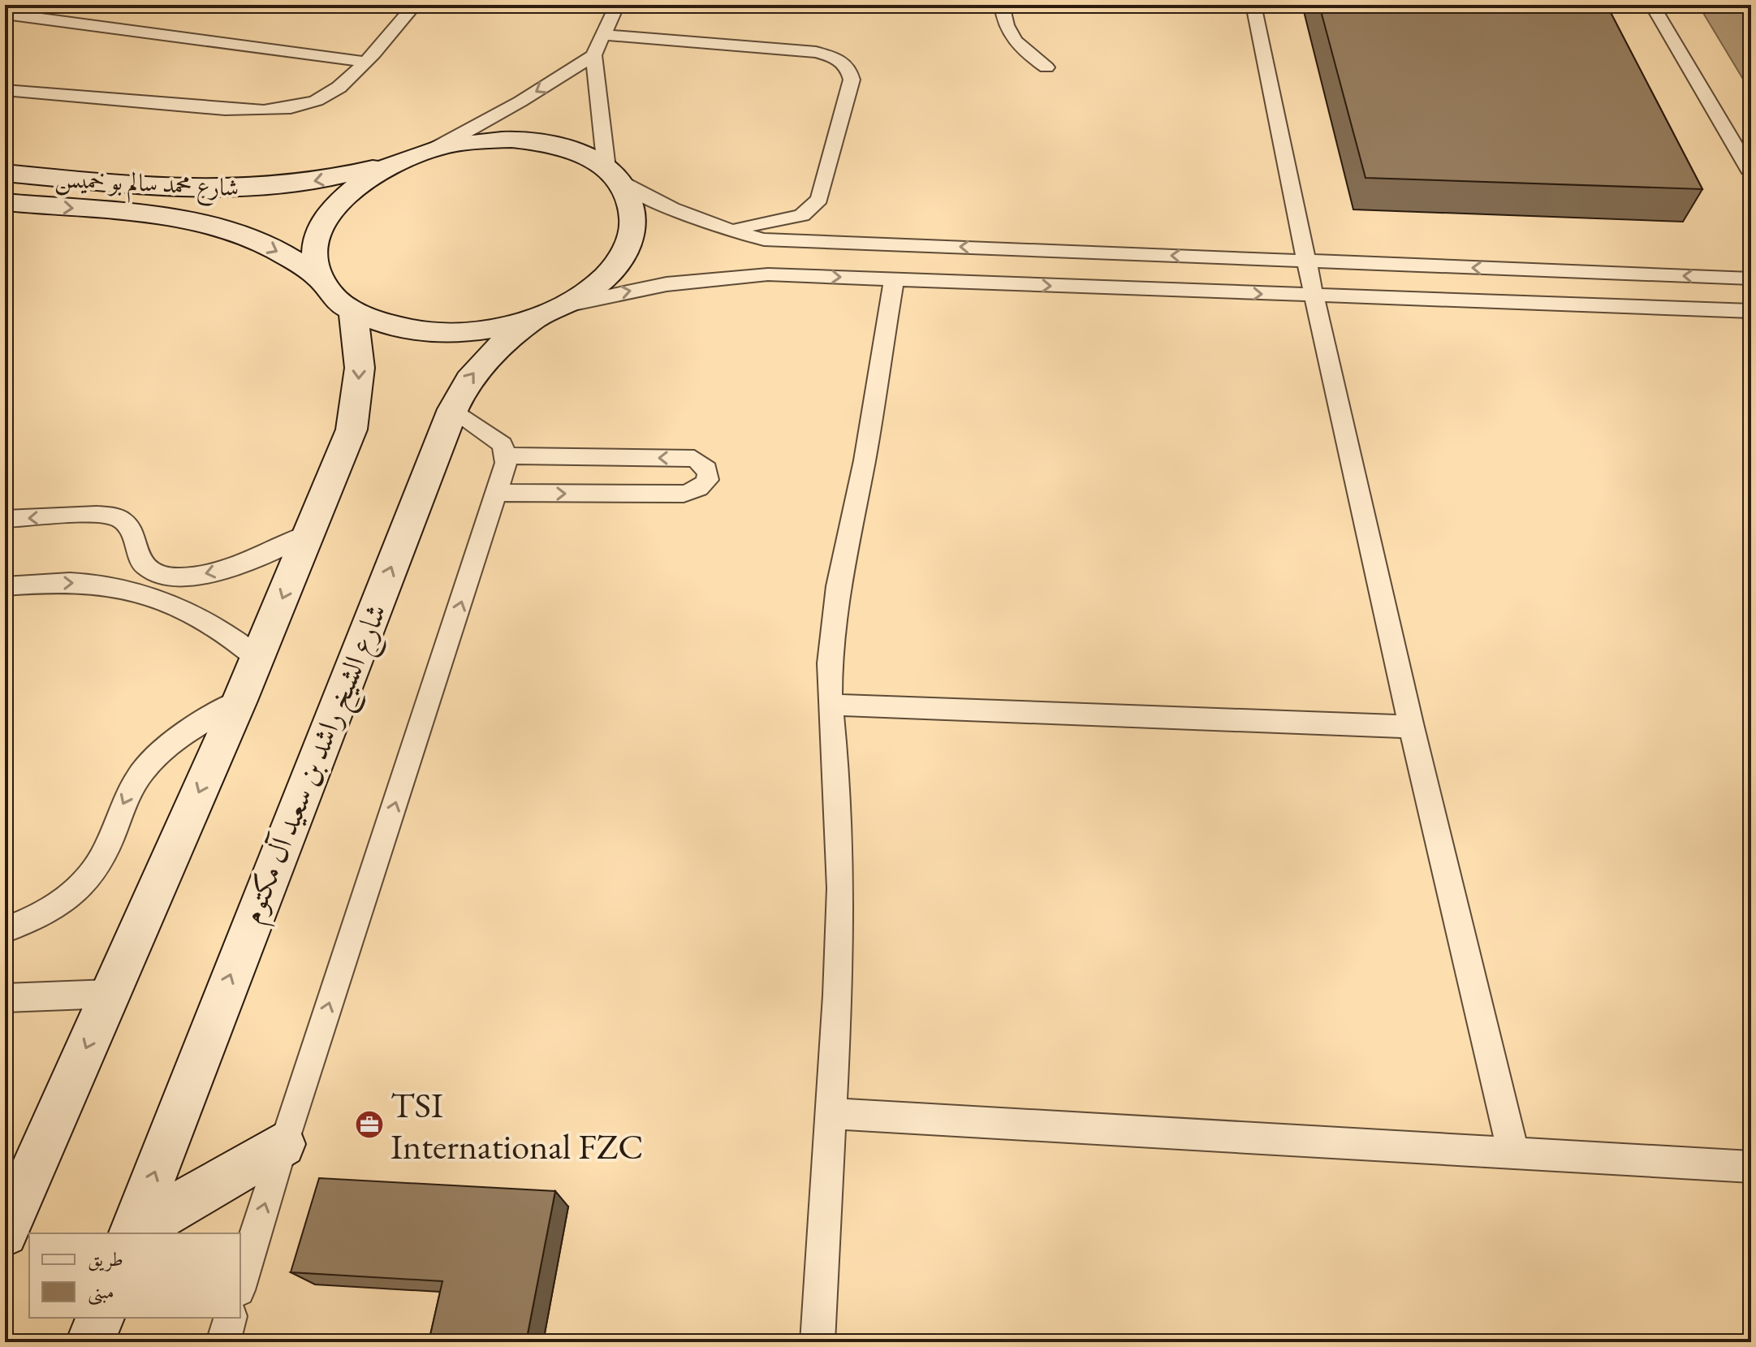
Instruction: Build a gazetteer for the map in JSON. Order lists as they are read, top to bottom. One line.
{"streets":{"main road":["شارع محمد سالم بو خميس","شارع الشيخ راشد بن سعيد آل مكتوم"]},"places":{"office":["TSI International FZC"]},"legend":["طريق","مبنى"]}
